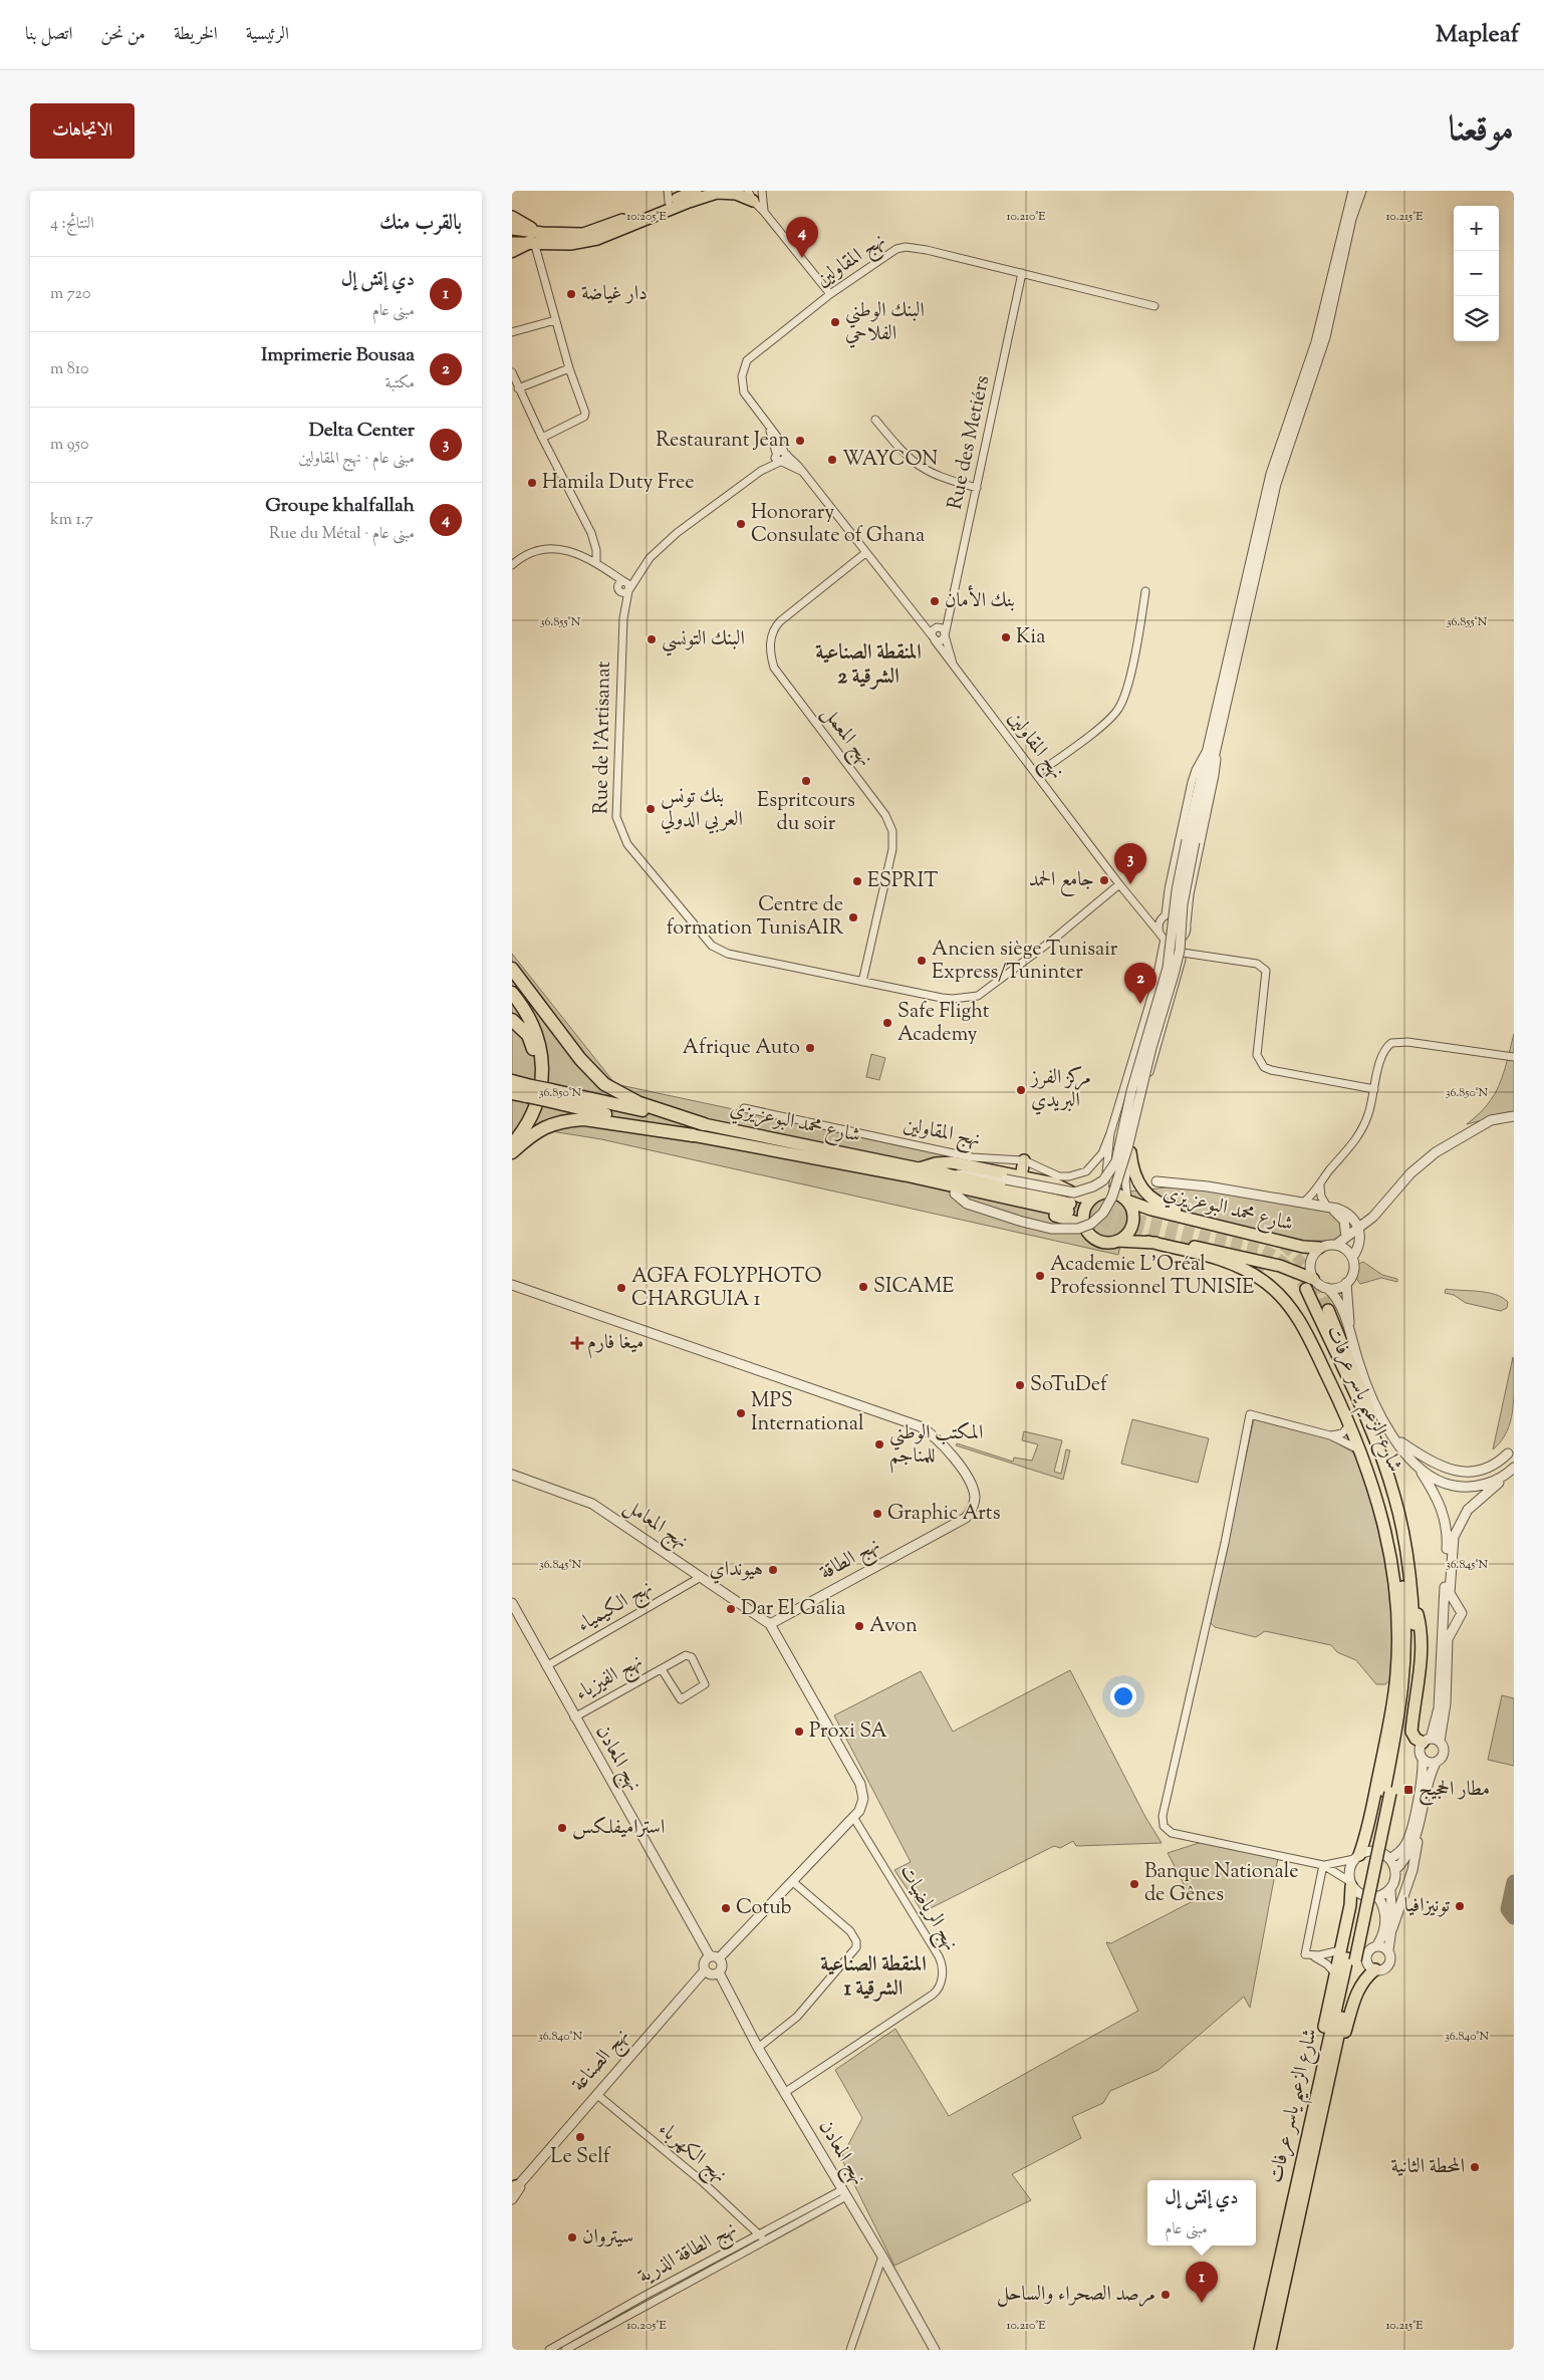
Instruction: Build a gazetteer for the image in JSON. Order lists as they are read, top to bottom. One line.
{"streets":{"highway":["شارع محمد البوعزيزي"],"main road":["شارع الزعيم ياسر عرفات"],"street":["نهج المقاولين","Rue des Metiérs","نهج المعمل","Rue de l'Artisanat","نهج المعامل","نهج الطاقة","نهج الكيمياء","نهج الفيزياء","نهج المعادن","نهج الرياضيات","نهج الصناعة","نهج الكهرباء","نهج الطاقة الذرية"]},"crossings":[["نهج المقاولين","Rue des Metiérs"],["نهج المقاولين","نهج المعمل"],["نهج المقاولين","Rue de l'Artisanat"],["نهج المعمل","Rue de l'Artisanat"],["نهج المعامل","نهج الطاقة"],["نهج المعامل","نهج الكيمياء"],["نهج الكيمياء","نهج المعادن"],["نهج الفيزياء","نهج المعادن"],["نهج المعادن","نهج الرياضيات"],["نهج المعادن","نهج الصناعة"],["نهج المعادن","نهج الطاقة الذرية"],["نهج الصناعة","نهج الكهرباء"],["نهج الكهرباء","نهج الطاقة الذرية"]],"districts":["المنقطة الصناعية الشرقية 2","المنقطة الصناعية الشرقية 1"],"places":{"other":["دار غياضة","البنك الوطني الفلاحي","Restaurant Jean","WAYCON","Hamila Duty Free","Honorary Consulate of Ghana","بنك الأمان","Kia","البنك التونسي","Espritcours du soir","بنك تونس العربي الدولي","جامع الحمد","ESPRIT","Centre de formation TunisAIR","Ancien siège Tunisair Express/Tuninter","Safe Flight Academy","Afrique Auto","مركز الفرز البريدي","Academie L'Oréal Professionnel TUNISIE","SICAME","AGFA FOLYPHOTO CHARGUIA 1","SoTuDef","MPS International","المكتب الوطني للمناجم","Graphic Arts","هيونداي","Dar El Galia","Avon","Proxi SA","استراميفلكس","Banque Nationale de Gênes","تونيزافيا","Cotub","Le Self","المحطة الثانية","سيتروان","مرصد الصحراء والساحل"],"health":["ميغا فارم"],"transit":["مطار الحجيج"]},"page":{"header":"Mapleaf","nav":["الرئيسية","الخريطة","من نحن","اتصل بنا"],"title":"موقعنا","buttons":"الاتجاهات","heading":["بالقرب منك","النتائج: 4"],"map_buttons":["+","−"],"pins":["4","3","2","1"],"list":[{"mark":"1","name":"دي إتش إل","note":"مبنى عام","value":"720 m"},{"mark":"2","name":"Imprimerie Bousaa","note":"مكتبة","value":"810 m"},{"mark":"3","name":"Delta Center","note":"مبنى عام · نهج المقاولين","value":"950 m"},{"mark":"4","name":"Groupe khalfallah","note":"مبنى عام · Rue du Métal","value":"1.7 km"}],"popup":["دي إتش إل","مبنى عام"]},"coordinates":["10.205°E","10.210°E","10.215°E","36.855°N","36.850°N","36.845°N","36.840°N"]}
